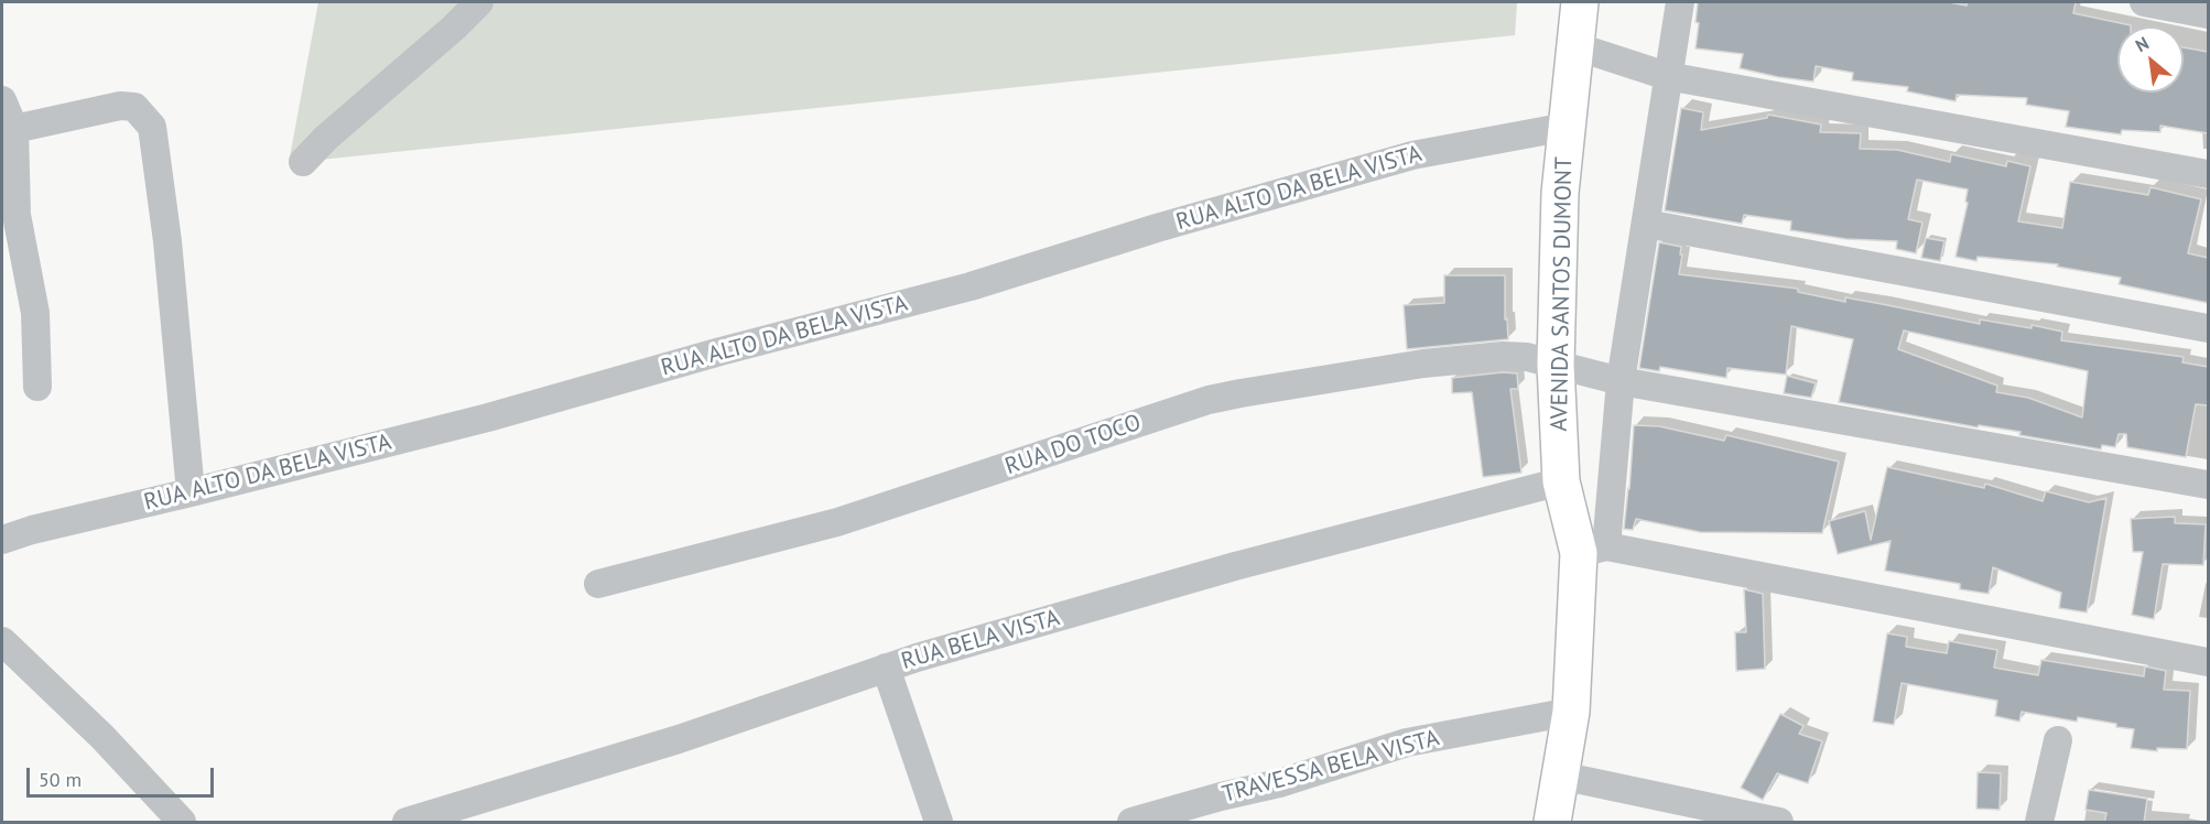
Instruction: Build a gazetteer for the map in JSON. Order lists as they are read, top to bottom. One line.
{"streets":{"main road":["AVENIDA SANTOS DUMONT"],"street":["RUA ALTO DA BELA VISTA","RUA DO TOCO","RUA BELA VISTA","TRAVESSA BELA VISTA"]},"crossings":[["RUA ALTO DA BELA VISTA","AVENIDA SANTOS DUMONT"],["AVENIDA SANTOS DUMONT","RUA DO TOCO"],["AVENIDA SANTOS DUMONT","RUA BELA VISTA"],["AVENIDA SANTOS DUMONT","TRAVESSA BELA VISTA"]],"scale_bar":"50 m","north":"top left"}
